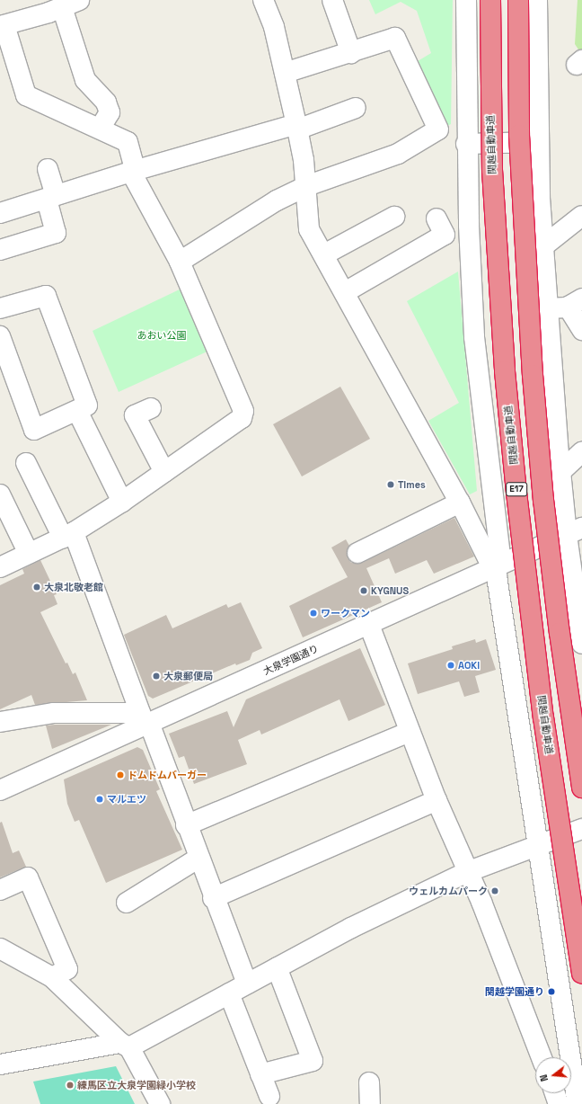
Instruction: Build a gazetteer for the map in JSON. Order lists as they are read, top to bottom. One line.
{"streets":{"highway":["関越自動車道","E17"],"street":["大泉学園通り"]},"parks":["あおい公園"],"places":["Times","大泉北敬老館","KYGNUS","ワークマン","AOKI","大泉郵便局","ドムドムバーガー","マルエツ","ウェルカムパーク","関越学園通り","練馬区立大泉学園緑小学校"],"north":"left"}
